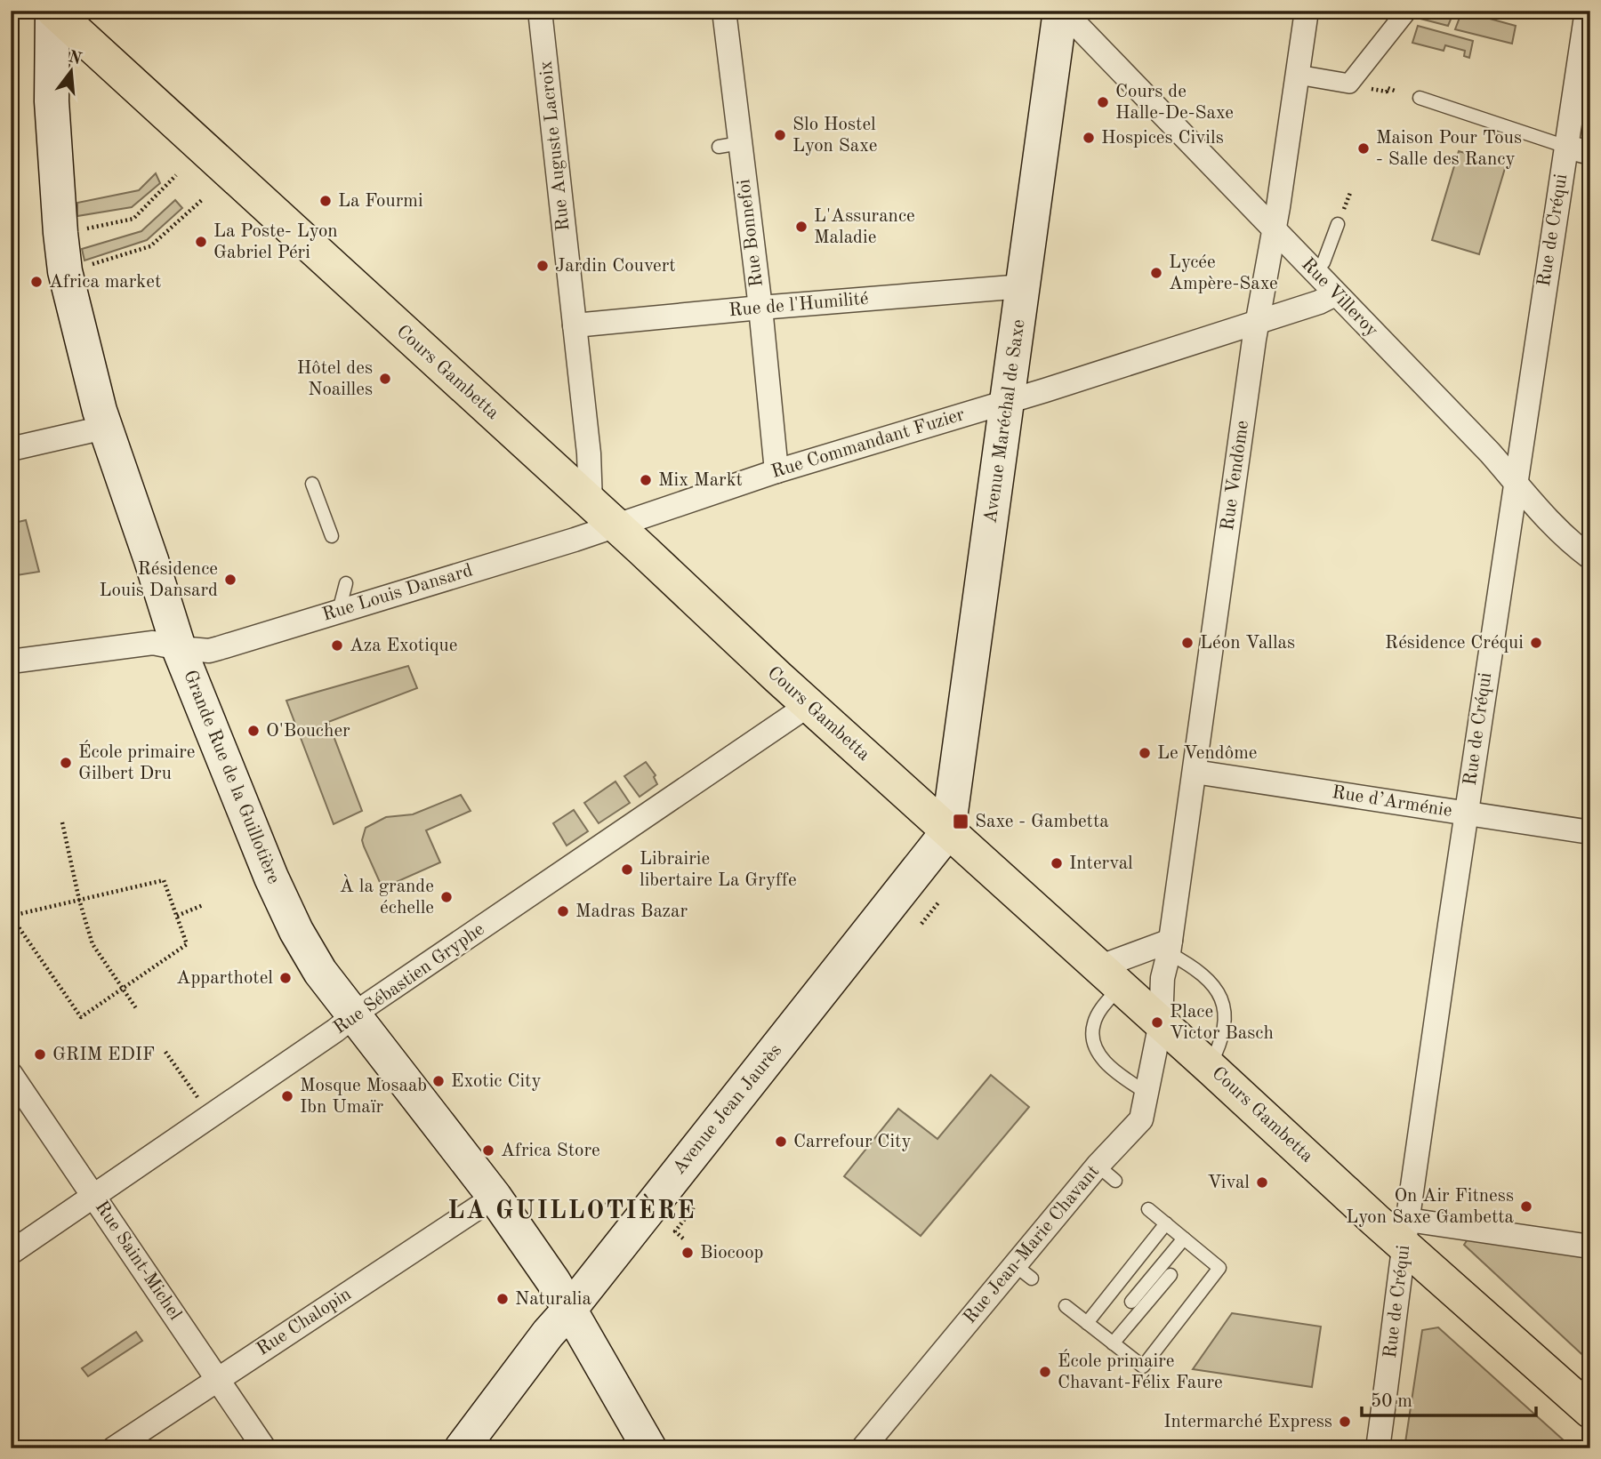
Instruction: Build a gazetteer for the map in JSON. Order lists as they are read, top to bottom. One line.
{"streets":{"main road":["Cours Gambetta","Avenue Maréchal de Saxe","Grande Rue de la Guillotière","Avenue Jean Jaurès"],"street":["Rue Auguste Lacroix","Rue de Créqui","Rue Bonnefoi","Rue Villeroy","Rue de l'Humilité","Rue Commandant Fuzier","Rue Vendôme","Rue Louis Dansard","Rue d’Arménie","Rue Sébastien Gryphe","Rue Jean-Marie Chavant","Rue Saint-Michel","Rue Chalopin"]},"crossings":[["Rue Auguste Lacroix","Rue de l'Humilité"],["Rue Auguste Lacroix","Cours Gambetta"],["Rue Auguste Lacroix","Rue Commandant Fuzier"],["Rue Auguste Lacroix","Rue Louis Dansard"],["Rue de Créqui","Rue Villeroy"],["Rue de Créqui","Cours Gambetta"],["Rue de Créqui","Rue d’Arménie"],["Rue Bonnefoi","Rue de l'Humilité"],["Rue Bonnefoi","Rue Commandant Fuzier"],["Rue Villeroy","Avenue Maréchal de Saxe"],["Rue Villeroy","Rue Commandant Fuzier"],["Rue Villeroy","Rue Vendôme"],["Rue de l'Humilité","Avenue Maréchal de Saxe"],["Cours Gambetta","Avenue Maréchal de Saxe"],["Cours Gambetta","Rue Commandant Fuzier"],["Cours Gambetta","Rue Vendôme"],["Cours Gambetta","Rue Louis Dansard"],["Cours Gambetta","Grande Rue de la Guillotière"],["Cours Gambetta","Rue Sébastien Gryphe"],["Cours Gambetta","Avenue Jean Jaurès"],["Cours Gambetta","Rue Jean-Marie Chavant"],["Avenue Maréchal de Saxe","Rue Commandant Fuzier"],["Avenue Maréchal de Saxe","Avenue Jean Jaurès"],["Rue Commandant Fuzier","Rue Vendôme"],["Rue Commandant Fuzier","Rue Louis Dansard"],["Rue Vendôme","Rue d’Arménie"],["Rue Vendôme","Rue Jean-Marie Chavant"],["Rue Louis Dansard","Grande Rue de la Guillotière"],["Grande Rue de la Guillotière","Rue Sébastien Gryphe"],["Grande Rue de la Guillotière","Avenue Jean Jaurès"],["Grande Rue de la Guillotière","Rue Chalopin"],["Rue Sébastien Gryphe","Rue Saint-Michel"],["Rue Saint-Michel","Rue Chalopin"]],"districts":["LA GUILLOTIÈRE"],"places":{"other":["Cours de Halle-De-Saxe","Slo Hostel Lyon Saxe","Hospices Civils","Maison Pour Tous - Salle des Rancy","La Fourmi","L'Assurance Maladie","La Poste- Lyon Gabriel Péri","Jardin Couvert","Lycée Ampère-Saxe","Africa market","Hôtel des Noailles","Mix Markt","Résidence Louis Dansard","Léon Vallas","Résidence Créqui","Aza Exotique","O'Boucher","Le Vendôme","École primaire Gilbert Dru","Interval","Librairie libertaire La Gryffe","À la grande échelle","Madras Bazar","Apparthotel","Place Victor Basch","GRIM EDIF","Exotic City","Mosque Mosaab Ibn Umaïr","Carrefour City","Africa Store","Vival","On Air Fitness Lyon Saxe Gambetta","Biocoop","Naturalia","École primaire Chavant-Félix Faure","Intermarché Express"],"transit":["Saxe - Gambetta"]},"scale_bar":"50 m","north":"top"}
